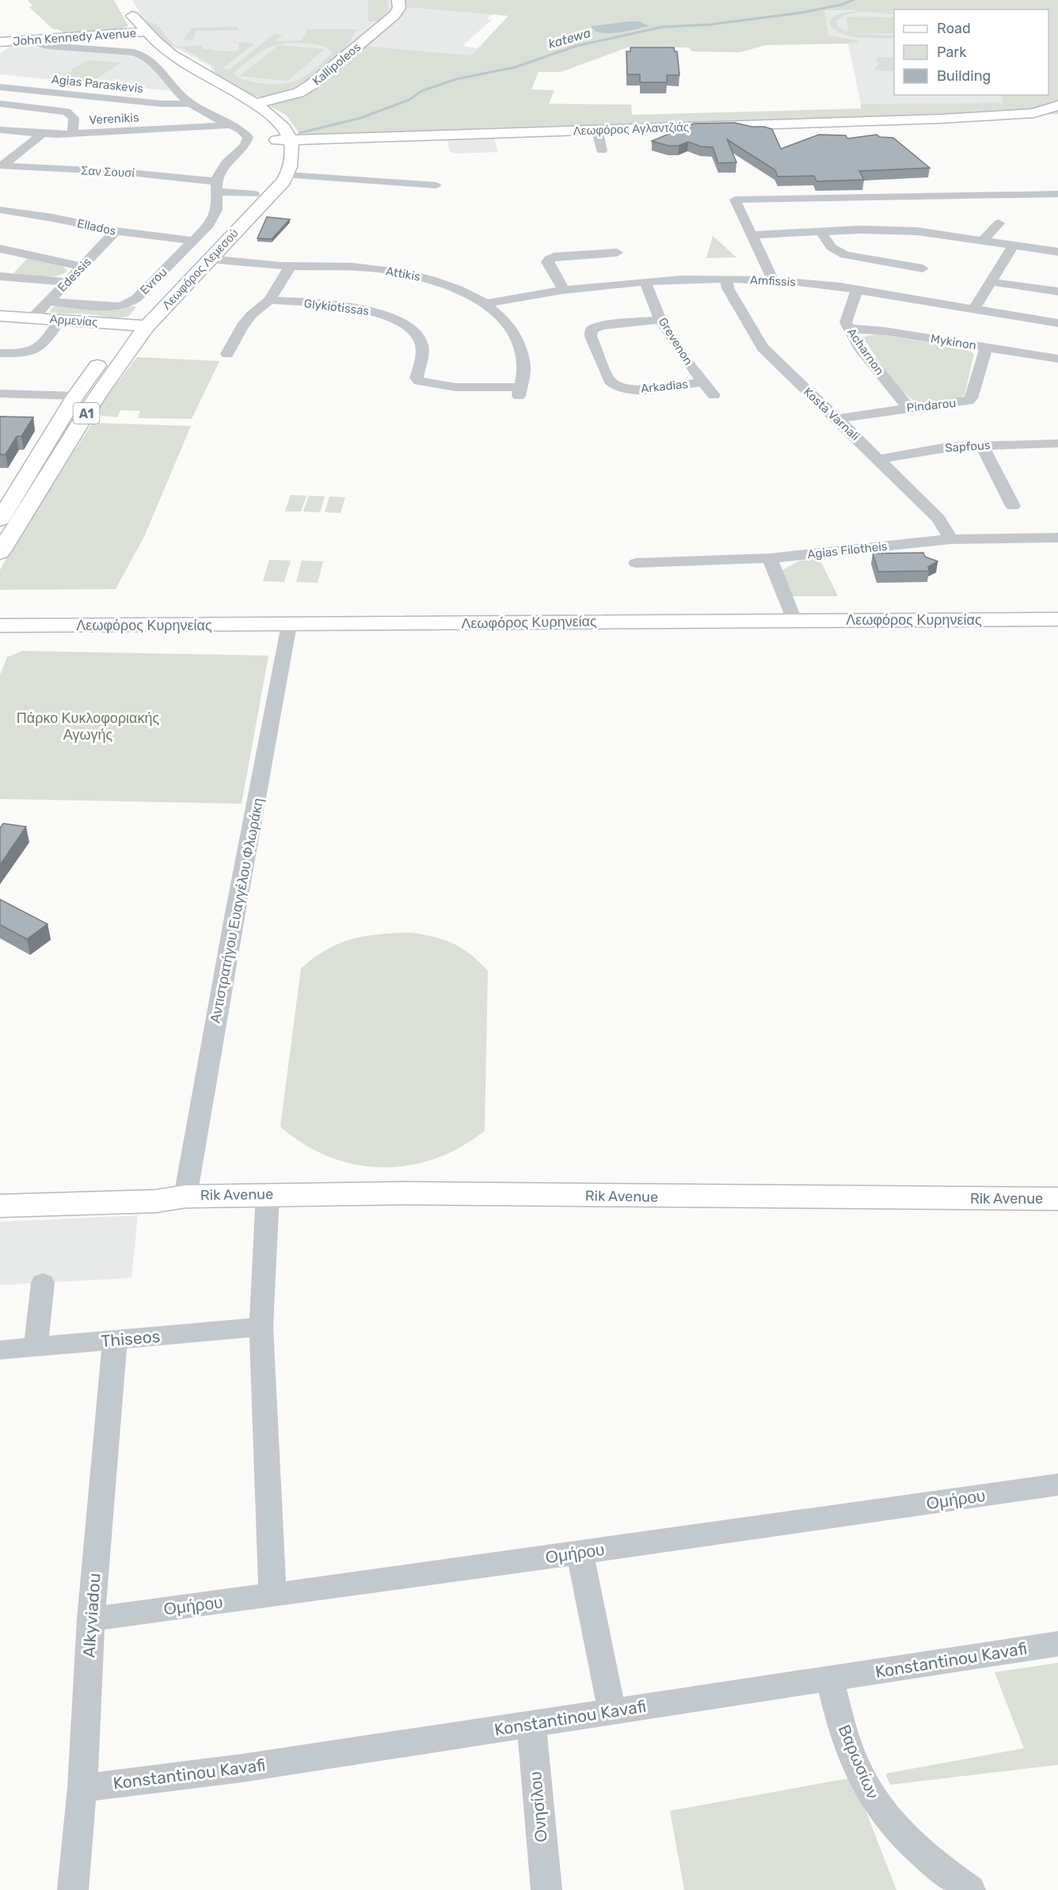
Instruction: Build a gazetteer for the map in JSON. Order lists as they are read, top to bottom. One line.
{"streets":{"main road":["John Kennedy Avenue","Kallipoleos","Λεωφόρος Αγλαντζιάς","Λεωφόρος Λεμεσού","Αρμενίας","A1","Λεωφόρος Κυρηνείας","Rik Avenue"],"street":["Agias Paraskevis","Verenikis","Σαν Σουσί","Ellados","Attikis","Edessis","Evrou","Amfissis","Glykiotissas","Grevenon","Mykinon","Acharnon","Arkadias","Pindarou","Kosta Varnali","Sapfous","Agias Filotheis","Αντιστρατήγου Ευαγγέλου Φλωράκη","Thiseos","Ομήρου","Alkyviadou","Konstantinou Kavafi","Βαρωσίων","Ονησίλου"]},"crossings":[["Σαν Σουσί","Λεωφόρος Λεμεσού"],["Σαν Σουσί","Evrou"],["Ellados","Edessis"],["Ellados","Evrou"],["Λεωφόρος Λεμεσού","Attikis"],["Λεωφόρος Λεμεσού","Αρμενίας"],["Attikis","Amfissis"],["Attikis","Glykiotissas"],["Edessis","Evrou"],["Edessis","Αρμενίας"],["Amfissis","Grevenon"],["Amfissis","Acharnon"],["Amfissis","Kosta Varnali"],["Grevenon","Arkadias"],["Mykinon","Acharnon"],["Mykinon","Pindarou"],["Acharnon","Pindarou"],["Pindarou","Kosta Varnali"],["Kosta Varnali","Sapfous"],["Kosta Varnali","Agias Filotheis"],["Λεωφόρος Κυρηνείας","Αντιστρατήγου Ευαγγέλου Φλωράκη"],["Αντιστρατήγου Ευαγγέλου Φλωράκη","Rik Avenue"],["Thiseos","Alkyviadou"],["Ομήρου","Alkyviadou"],["Alkyviadou","Konstantinou Kavafi"],["Konstantinou Kavafi","Βαρωσίων"],["Konstantinou Kavafi","Ονησίλου"]],"water":["katewa"],"parks":["Πάρκο Κυκλοφοριακής Αγωγής"],"legend":["Road","Park","Building"]}
